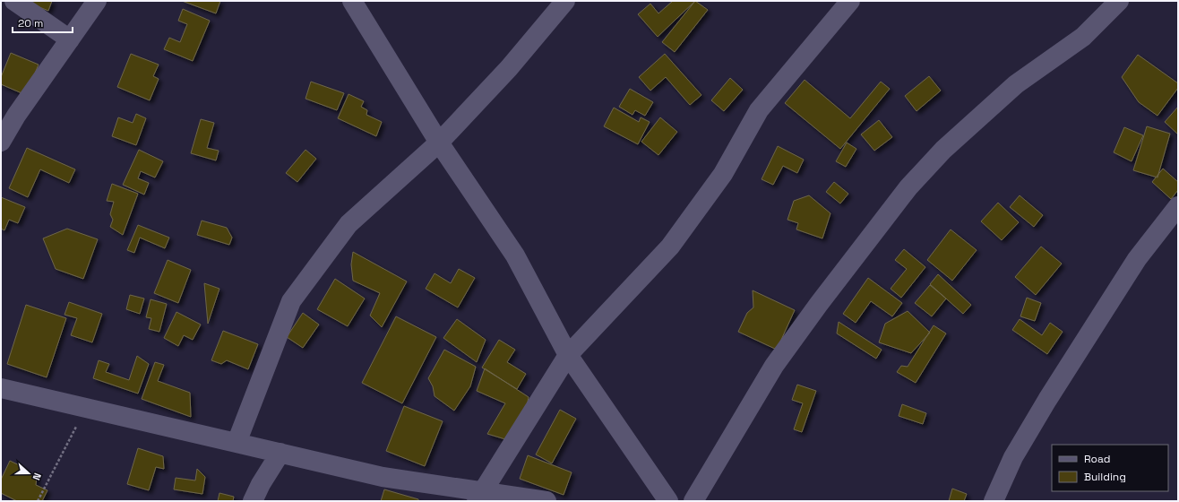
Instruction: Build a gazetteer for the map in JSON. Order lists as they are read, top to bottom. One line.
{"legend":["Road","Building"],"scale_bar":"20 m","north":"right"}
